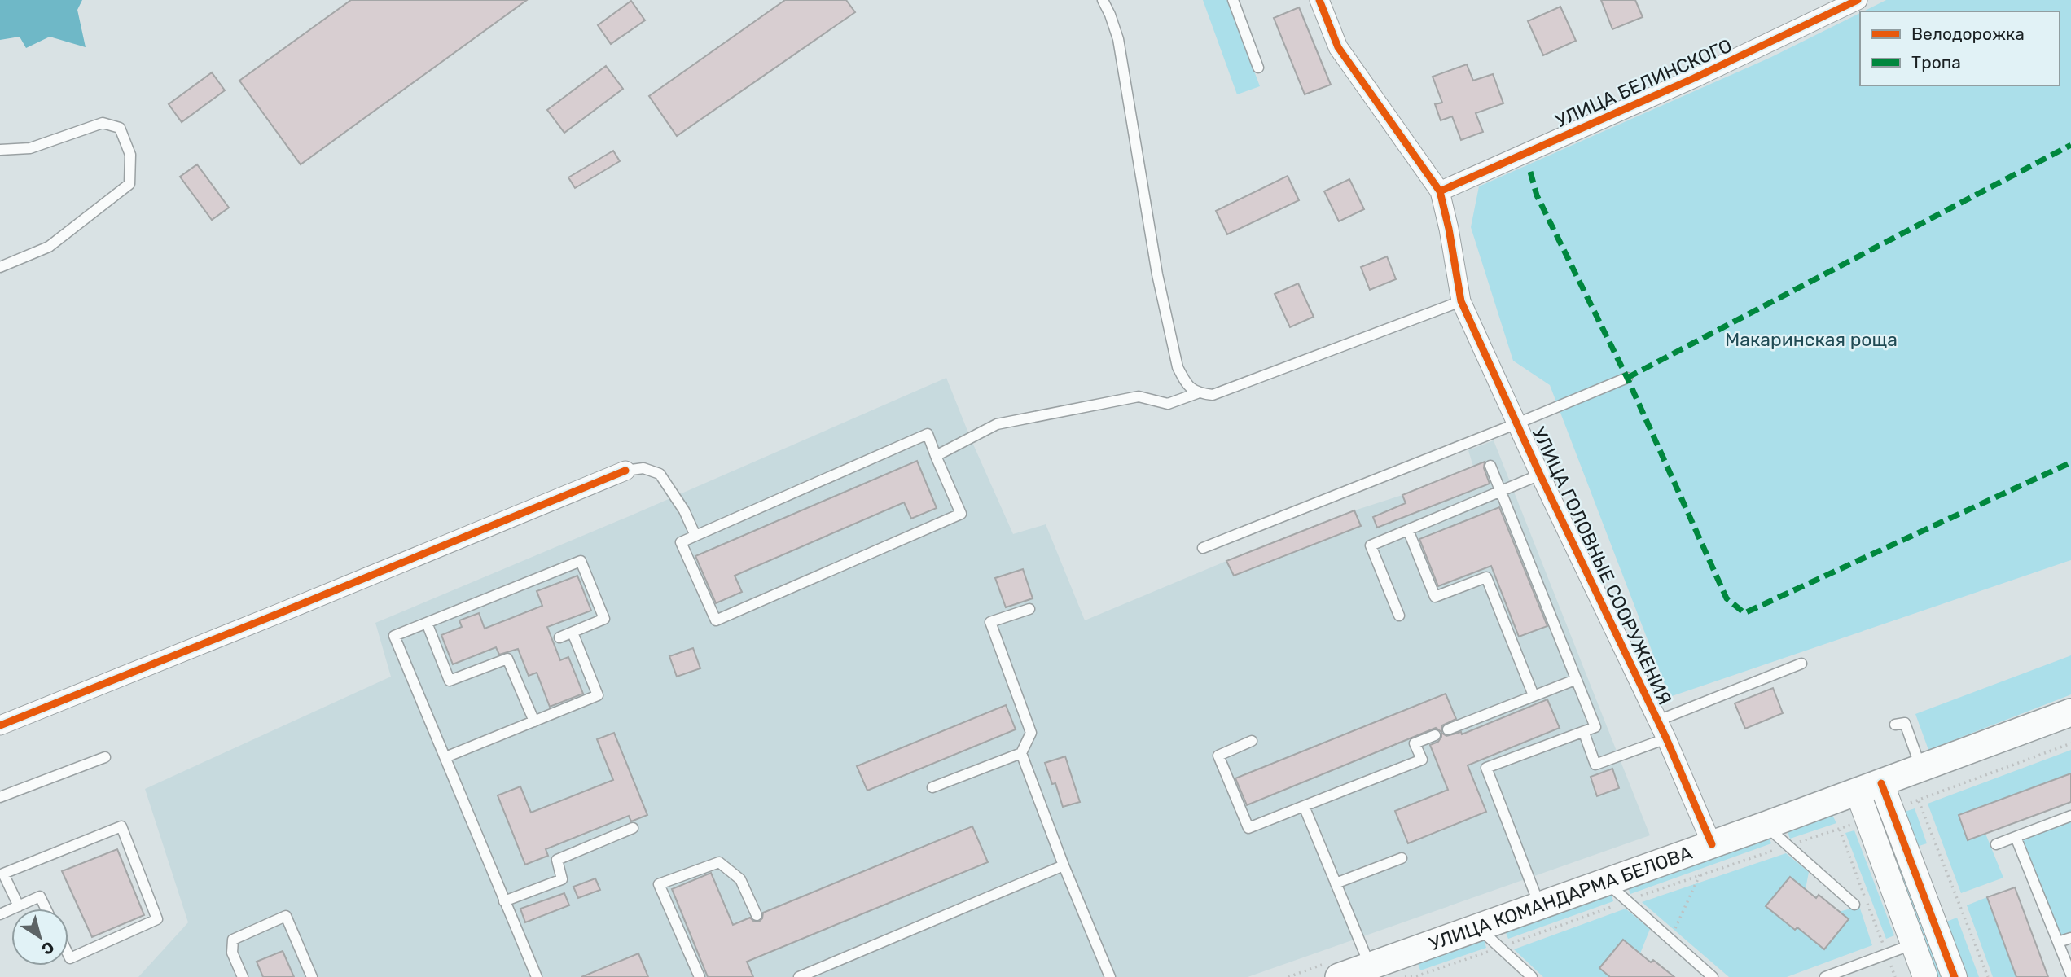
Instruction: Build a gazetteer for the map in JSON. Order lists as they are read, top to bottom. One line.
{"streets":{"main road":["УЛИЦА КОМАНДАРМА БЕЛОВА"],"street":["УЛИЦА БЕЛИНСКОГО","УЛИЦА ГОЛОВНЫЕ СООРУЖЕНИЯ"]},"crossings":[["УЛИЦА ГОЛОВНЫЕ СООРУЖЕНИЯ","УЛИЦА КОМАНДАРМА БЕЛОВА"]],"parks":["Макаринская роща"],"legend":["Велодорожка","Тропа"],"north":"bottom right"}
